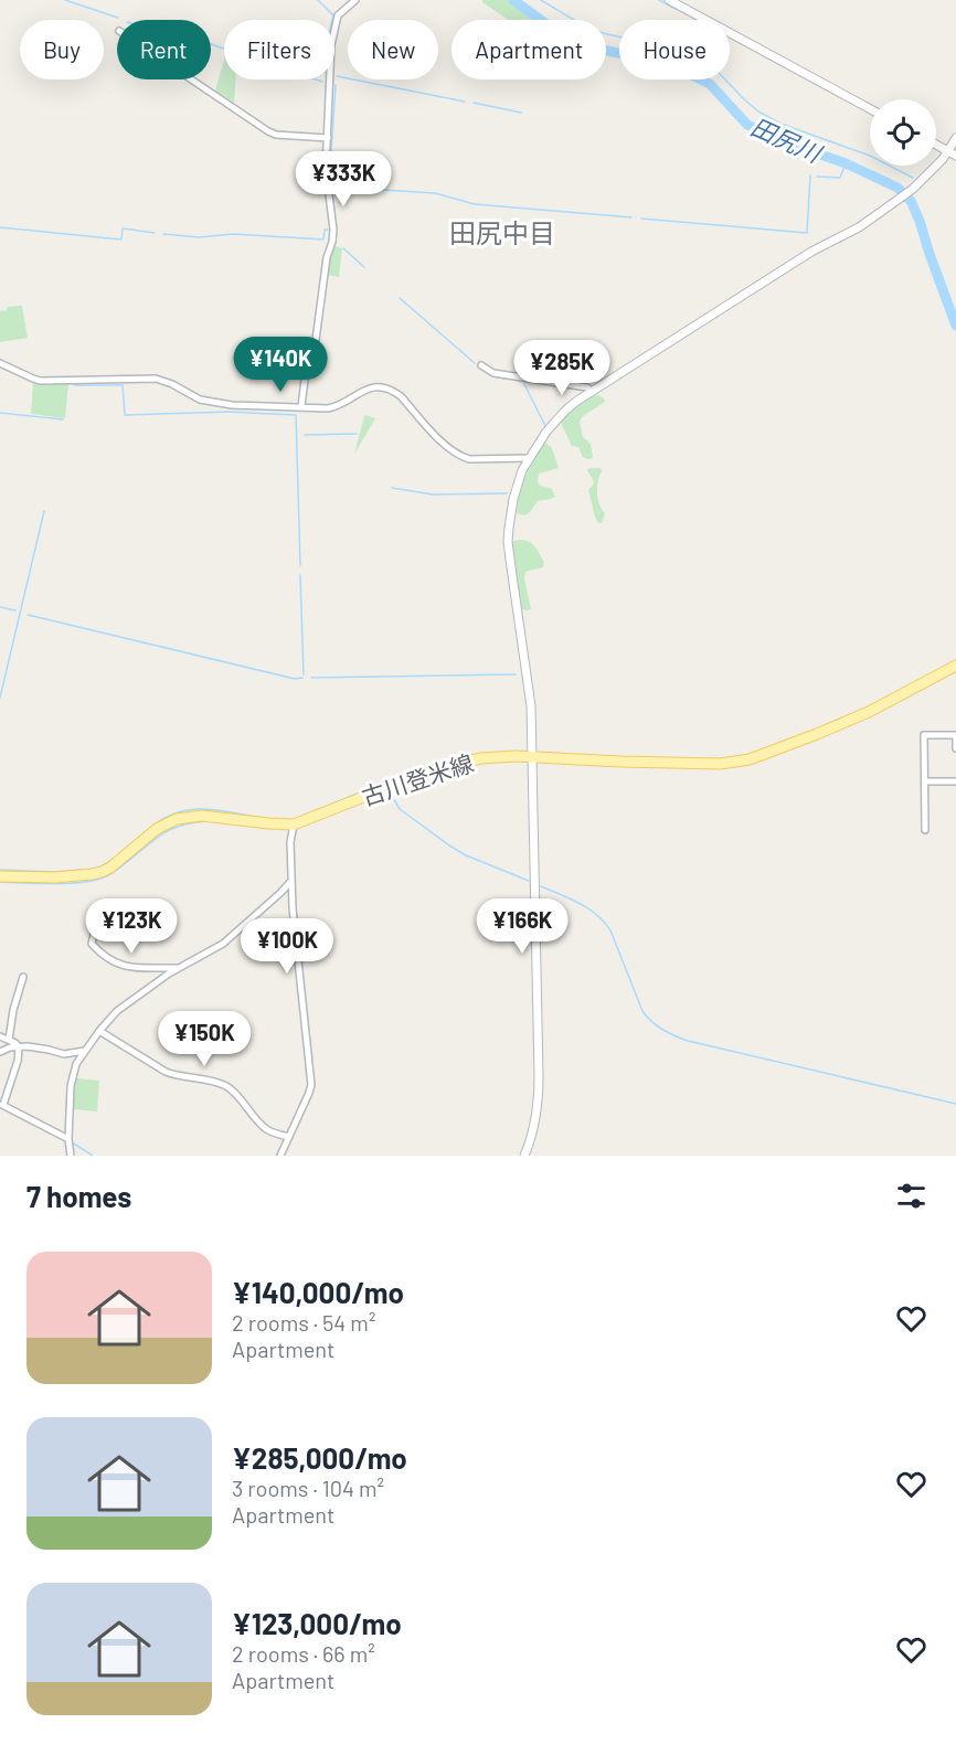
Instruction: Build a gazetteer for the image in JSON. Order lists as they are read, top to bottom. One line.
{"streets":{"main road":["古川登米線"]},"districts":["田尻中目"],"water":["田尻川"],"page":{"chip":["Buy","Rent","Filters","New","Apartment","House"],"price":["¥333K","¥140K","¥285K","¥123K","¥166K","¥100K","¥150K"],"heading":"7 homes","list":[{"name":"¥140,000/mo","note":"2 rooms · 54 m² · Apartment"},{"name":"¥285,000/mo","note":"3 rooms · 104 m² · Apartment"},{"name":"¥123,000/mo","note":"2 rooms · 66 m² · Apartment"}]}}
